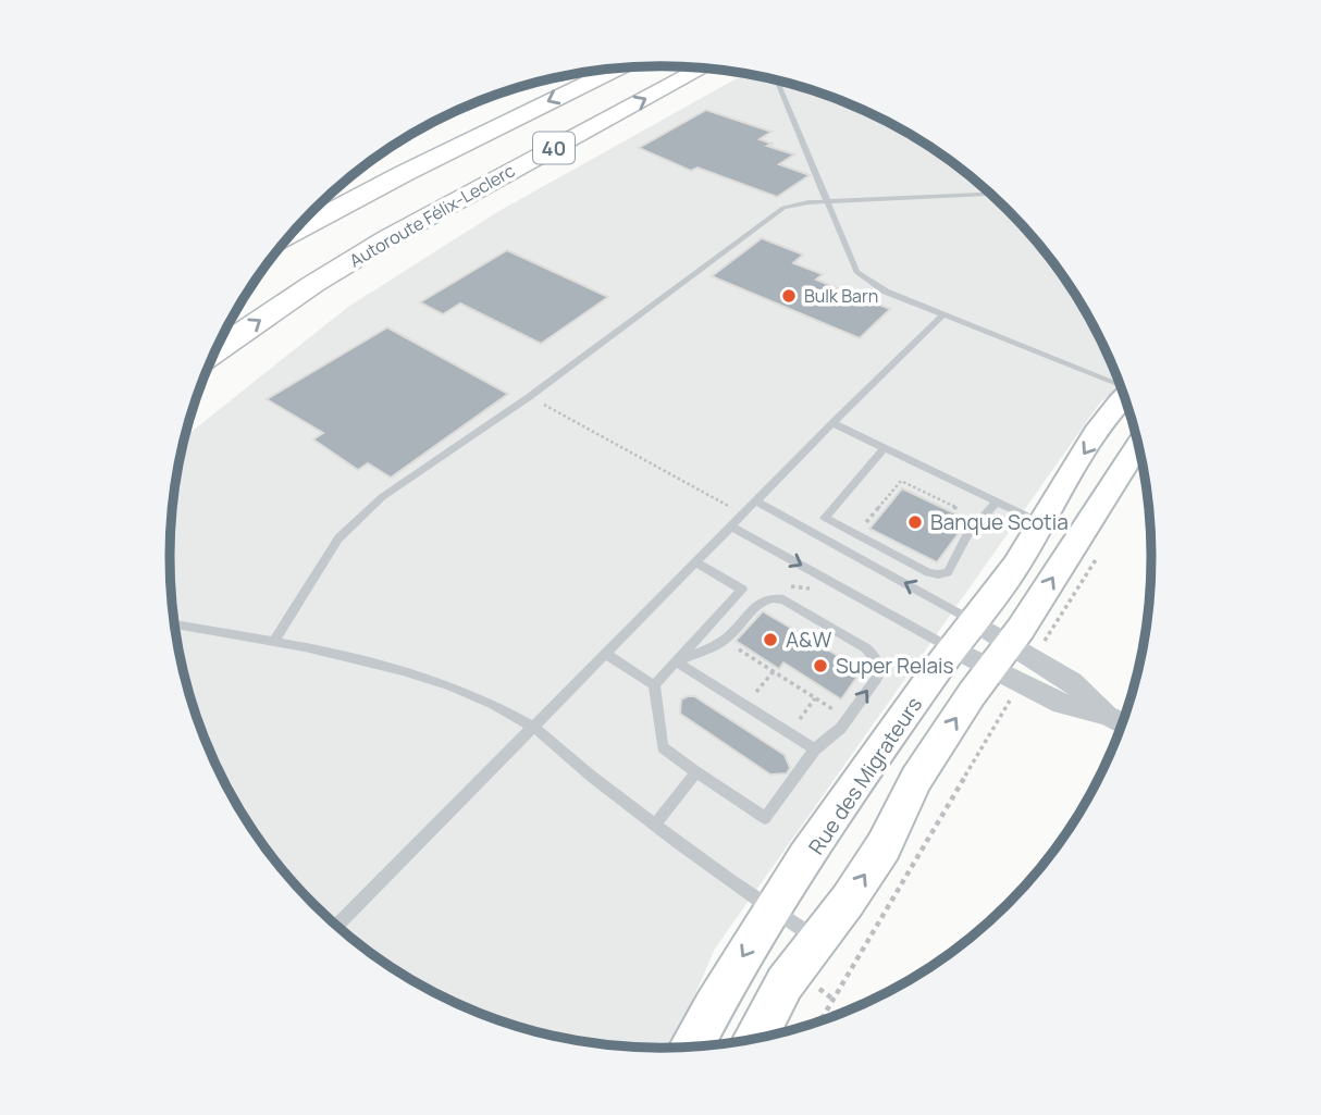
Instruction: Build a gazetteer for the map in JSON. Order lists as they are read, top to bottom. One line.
{"streets":{"highway":["40","Autoroute Félix-Leclerc"],"street":["Rue des Migrateurs"]},"places":["Bulk Barn","Banque Scotia","A&W","Super Relais"]}
